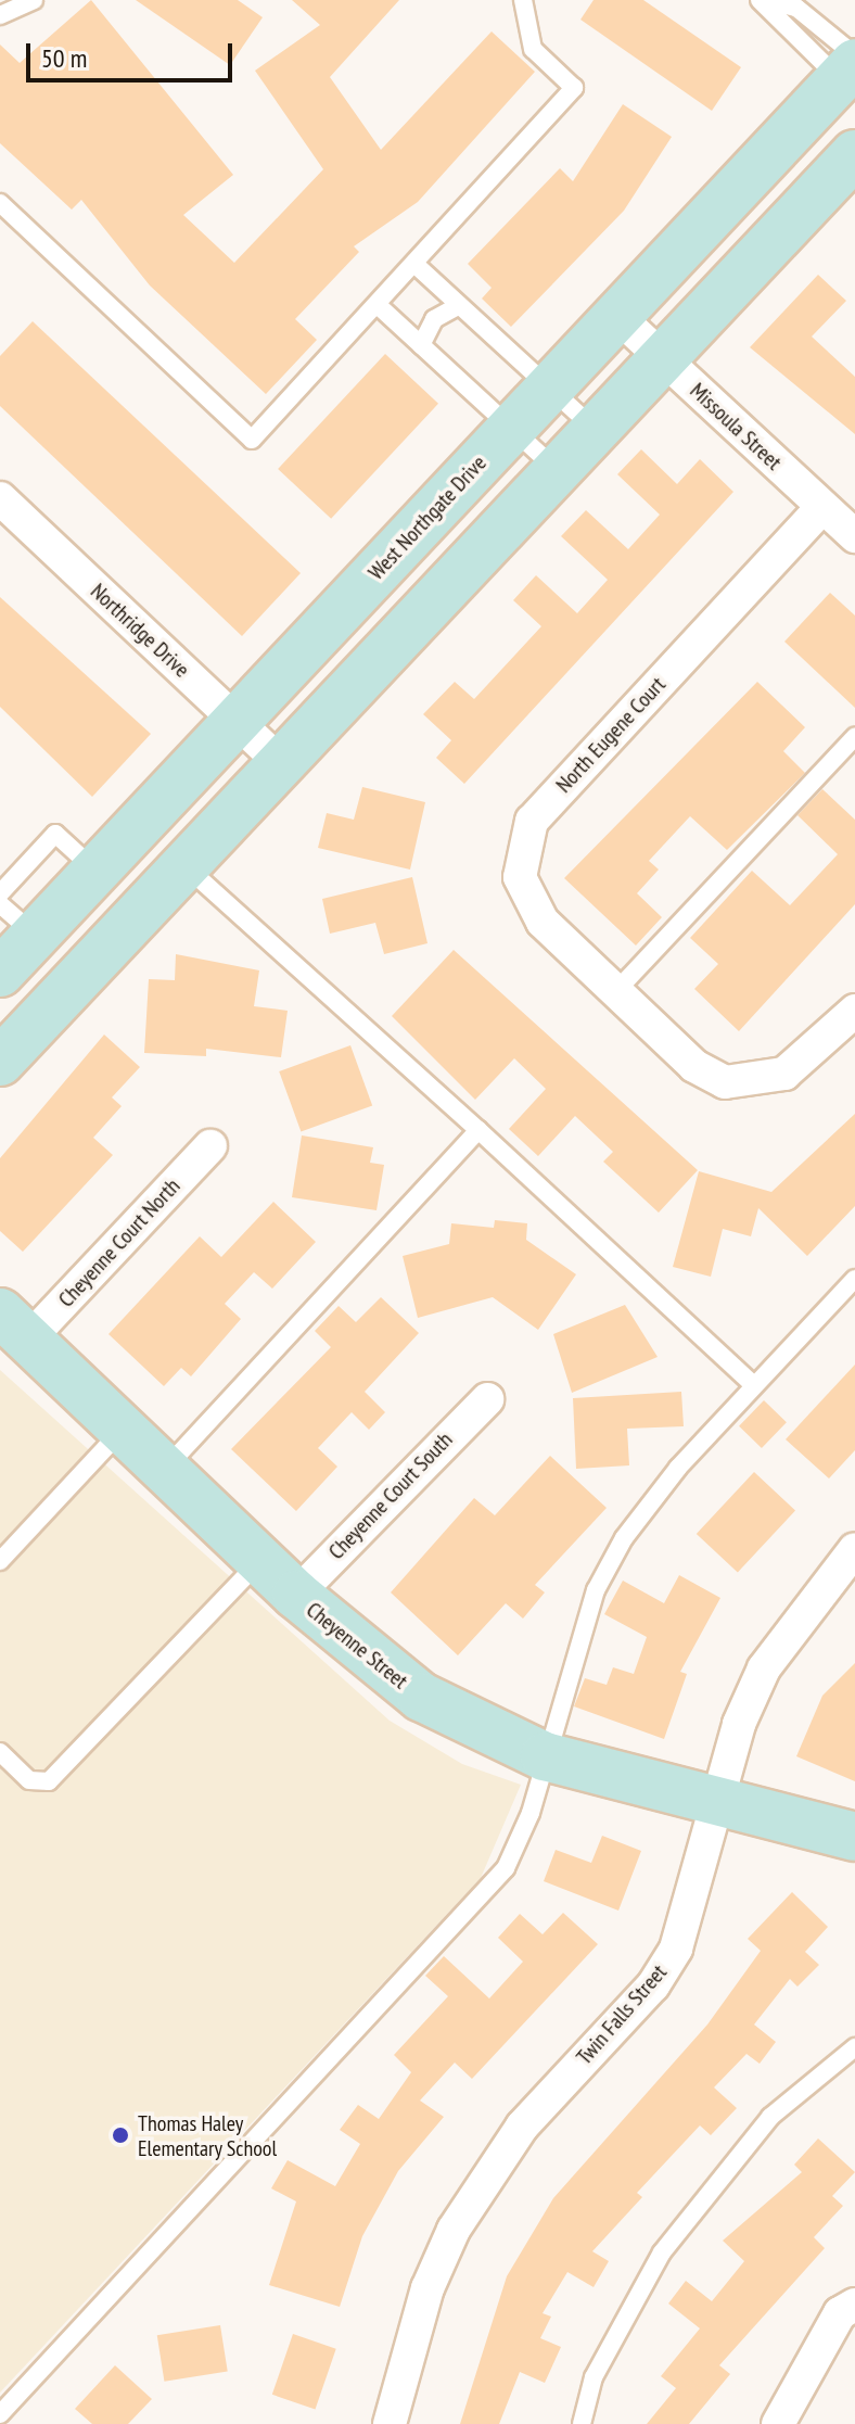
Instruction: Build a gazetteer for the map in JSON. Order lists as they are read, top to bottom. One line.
{"streets":{"main road":["West Northgate Drive","Cheyenne Street"],"street":["Missoula Street","Northridge Drive","North Eugene Court","Cheyenne Court North","Cheyenne Court South","Twin Falls Street"]},"crossings":[["Missoula Street","West Northgate Drive"],["Missoula Street","North Eugene Court"],["West Northgate Drive","Northridge Drive"],["Cheyenne Court North","Cheyenne Street"],["Cheyenne Court South","Cheyenne Street"],["Cheyenne Street","Twin Falls Street"]],"places":["Thomas Haley Elementary School"],"scale_bar":"50 m"}
